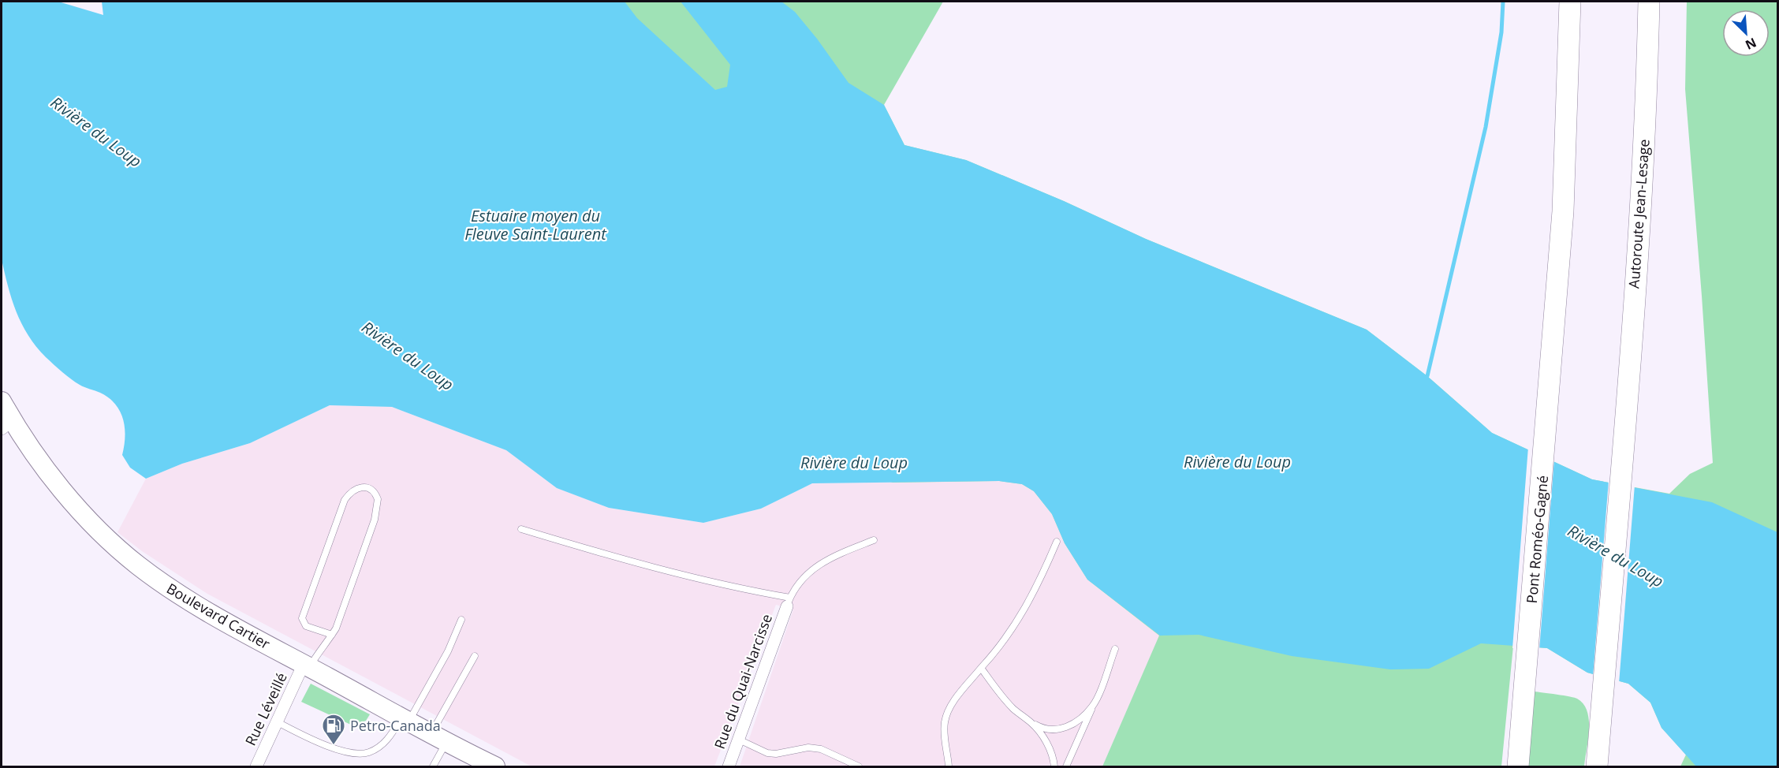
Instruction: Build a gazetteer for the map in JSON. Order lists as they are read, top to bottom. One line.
{"streets":{"highway":["Autoroute Jean-Lesage","Pont Roméo-Gagné"],"main road":["Boulevard Cartier"],"street":["Rue du Quai-Narcisse","Rue Léveillé"]},"crossings":[["Boulevard Cartier","Rue Léveillé"]],"water":["Rivière du Loup","Estuaire moyen du Fleuve Saint-Laurent"],"places":{"fuel station":["Petro-Canada"]},"north":"bottom right"}
